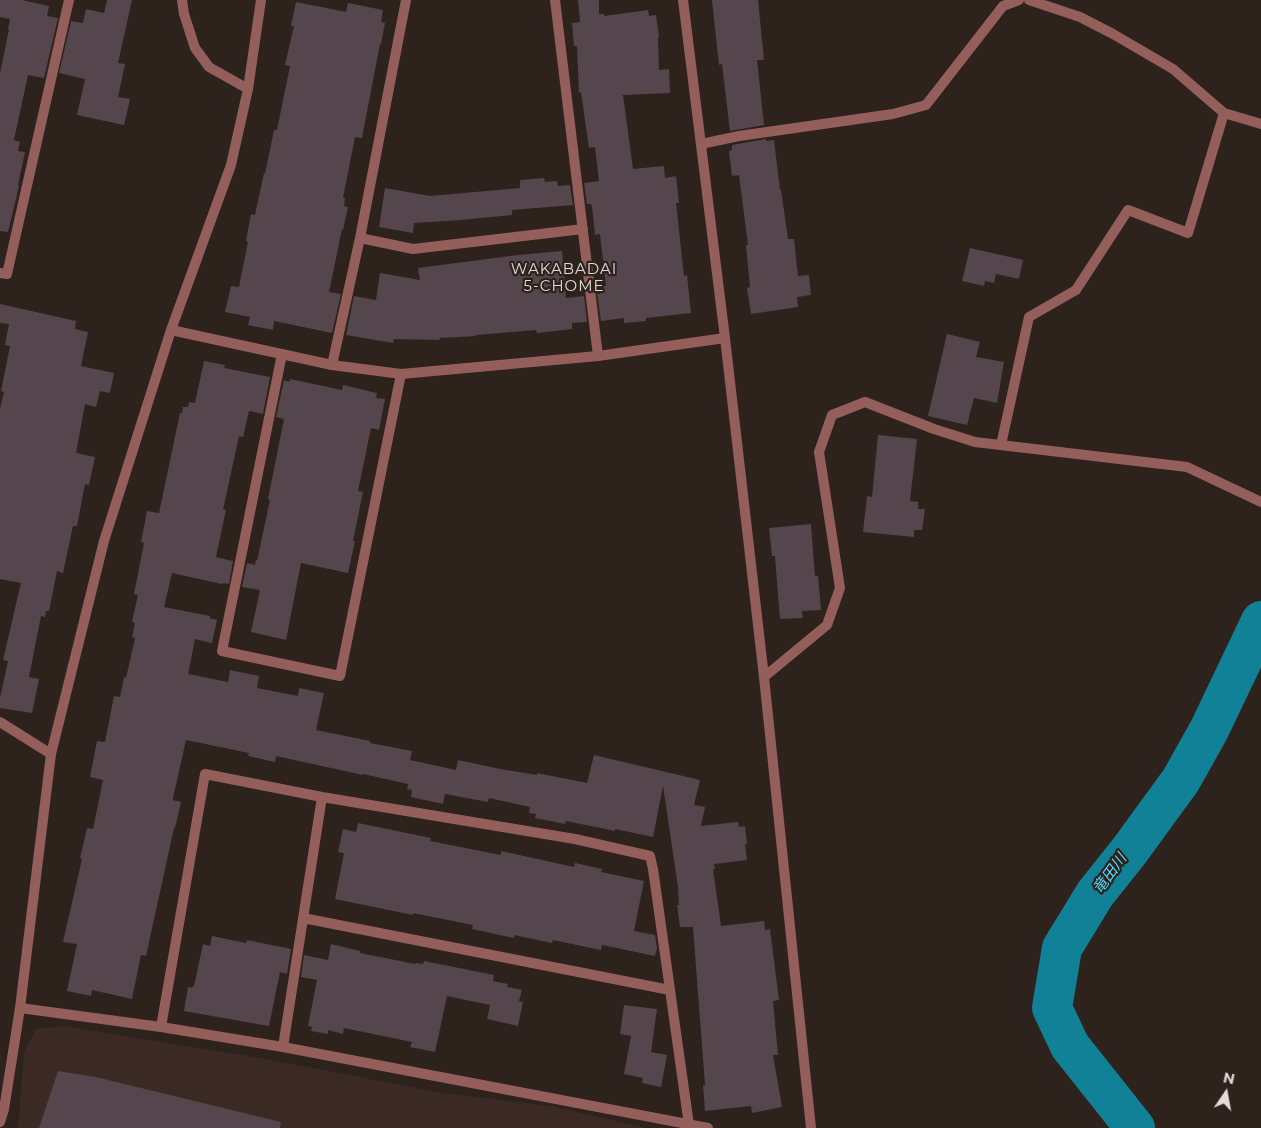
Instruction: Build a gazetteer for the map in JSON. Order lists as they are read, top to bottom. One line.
{"districts":["WAKABADAI 5-CHOME"],"water":["竜田川"],"north":"top"}
